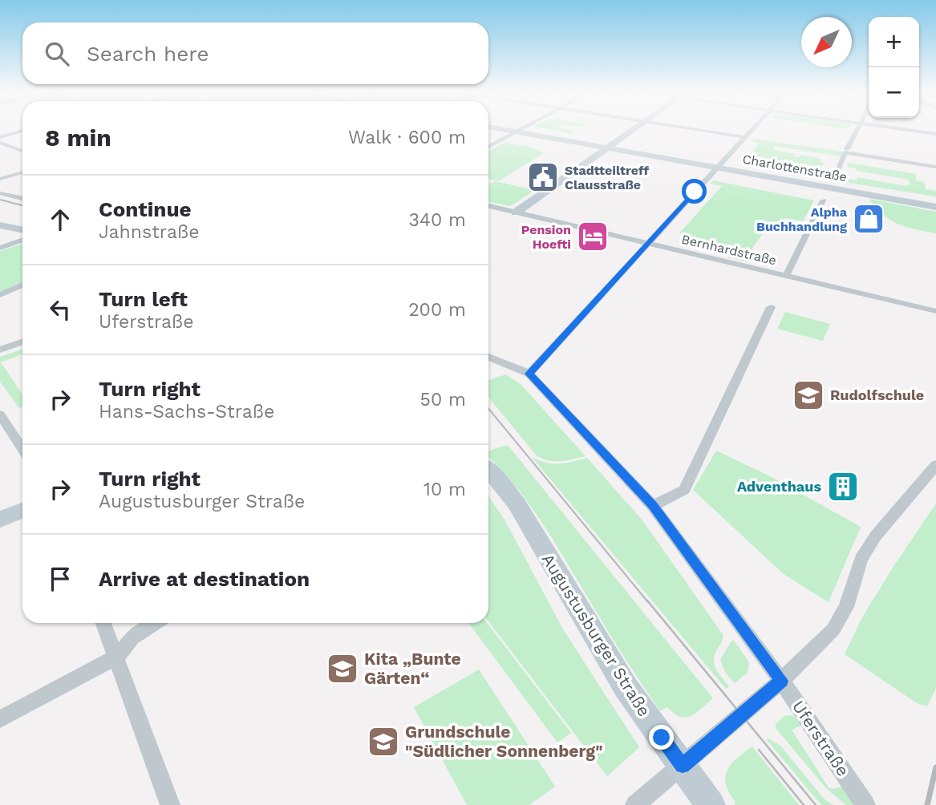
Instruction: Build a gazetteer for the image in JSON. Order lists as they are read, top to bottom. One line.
{"streets":{"main road":["Charlottenstraße","Augustusburger Straße"],"street":["Bernhardstraße","Uferstraße"]},"places":{"public building":["Stadtteiltreff Clausstraße"],"shop":["Alpha Buchhandlung"],"hotel":["Pension Hoefti"],"school or university":["Rudolfschule","Kita „Bunte Gärten“","Grundschule \"Südlicher Sonnenberg\""],"building":["Adventhaus"]},"north":"bottom left","page":{"map_buttons":["+","−"],"search":"Search here","heading":["8 min","Walk · 600 m"],"list":[["Continue","Jahnstraße","340 m"],["Turn left","Uferstraße","200 m"],["Turn right","Hans-Sachs-Straße","50 m"],["Turn right","Augustusburger Straße","10 m"],"Arrive at destination"]}}
